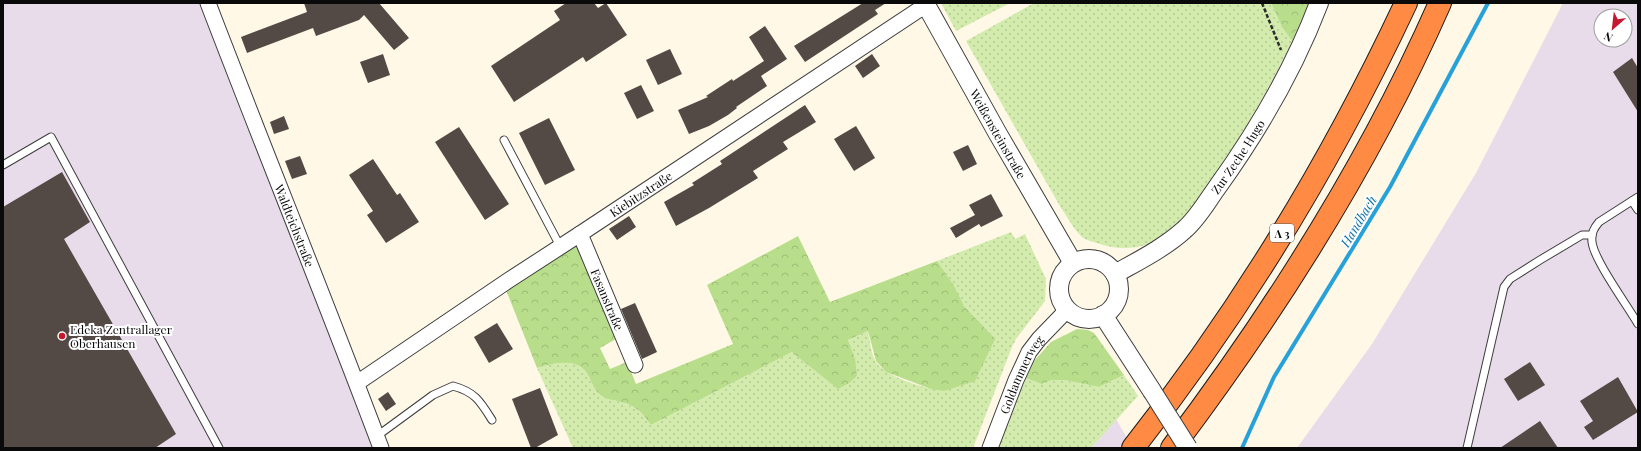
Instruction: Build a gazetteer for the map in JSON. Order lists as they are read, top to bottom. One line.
{"streets":{"highway":["A 3"],"street":["Weißensteinstraße","Zur Zeche Hugo","Kiebitzstraße","Waldteichstraße","Fasanstraße","Goldammerweg"]},"crossings":[["Weißensteinstraße","Zur Zeche Hugo"],["Weißensteinstraße","Kiebitzstraße"],["Weißensteinstraße","Goldammerweg"],["Zur Zeche Hugo","Goldammerweg"],["Kiebitzstraße","Waldteichstraße"],["Kiebitzstraße","Fasanstraße"]],"water":["Handbach"],"places":["Edeka Zentrallager Oberhausen"],"north":"bottom left"}
